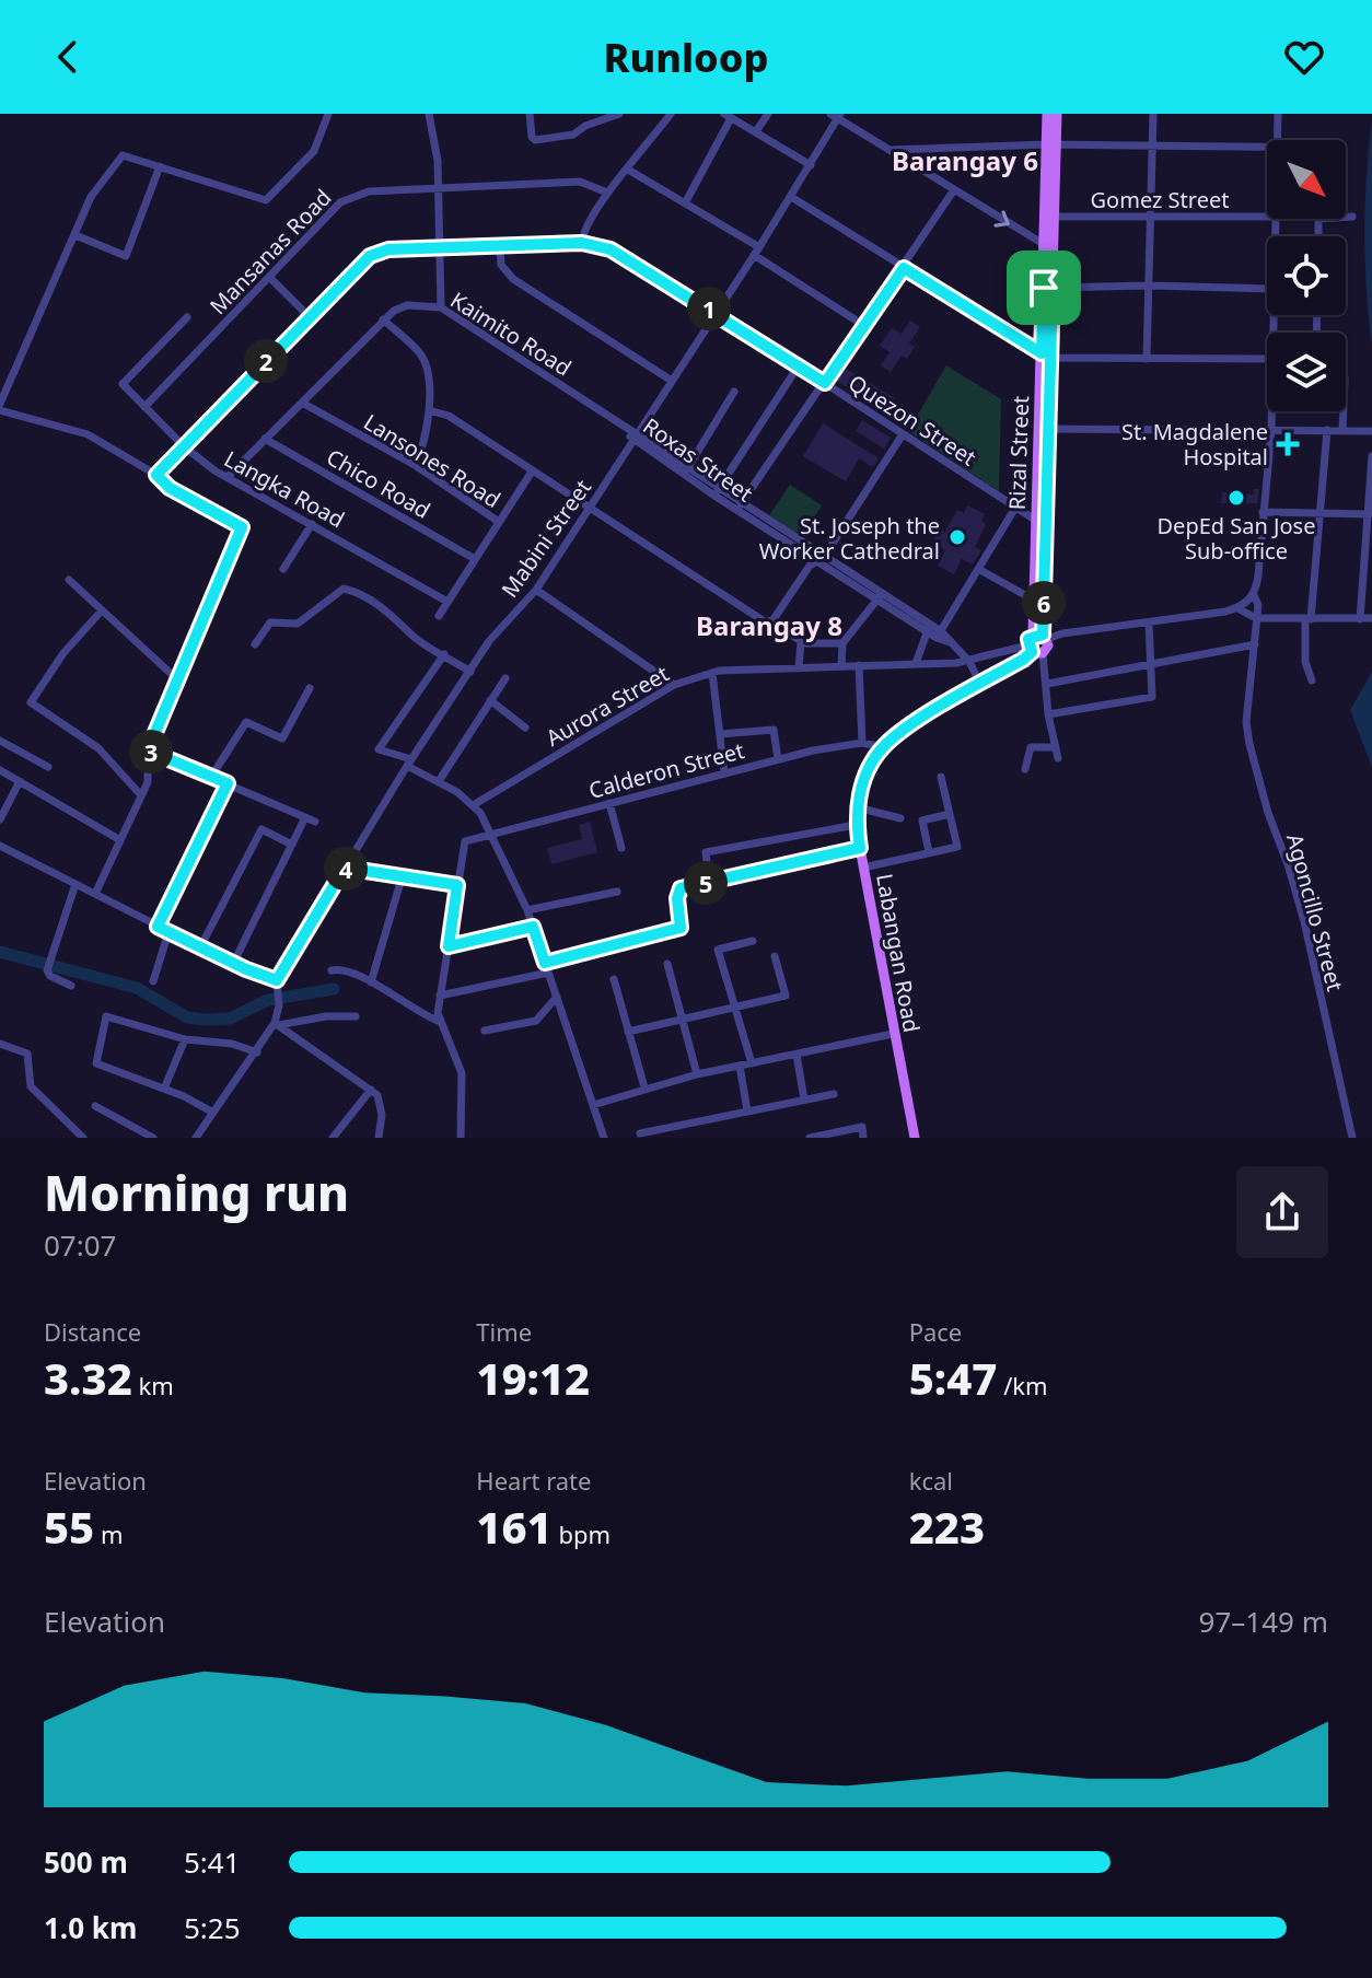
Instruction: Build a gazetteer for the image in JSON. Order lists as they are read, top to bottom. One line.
{"streets":{"main road":["Rizal Street","Labangan Road"],"street":["Gomez Street","Mansanas Road","Kaimito Road","Quezon Street","Roxas Street","Lansones Road","Chico Road","Langka Road","Mabini Street","Aurora Street","Calderon Street","Agoncillo Street"]},"crossings":[["Gomez Street","Rizal Street"],["Mansanas Road","Langka Road"],["Kaimito Road","Roxas Street"],["Kaimito Road","Lansones Road"],["Kaimito Road","Chico Road"],["Kaimito Road","Langka Road"],["Quezon Street","Rizal Street"],["Quezon Street","Mabini Street"],["Rizal Street","Aurora Street"],["Roxas Street","Mabini Street"],["Roxas Street","Aurora Street"],["Calderon Street","Labangan Road"]],"districts":["Barangay 6","Barangay 8"],"places":{"health":["St. Magdalene Hospital"],"other":["DepEd San Jose Sub-office","St. Joseph the Worker Cathedral"]},"north":"bottom right","page":{"header":"Runloop","pins":["1","2","6","3","4","5"],"heading":["Morning run","07:07"],"stats":[["Distance","3.32 km"],["Time","19:12"],["Pace","5:47 /km"],["Elevation","55 m"],["Heart rate","161 bpm"],["kcal","223"]],"chart":["Elevation","97–149 m"],"list":[{"name":"500 m","note":"5:41"},{"name":"1.0 km","note":"5:25"}]}}
